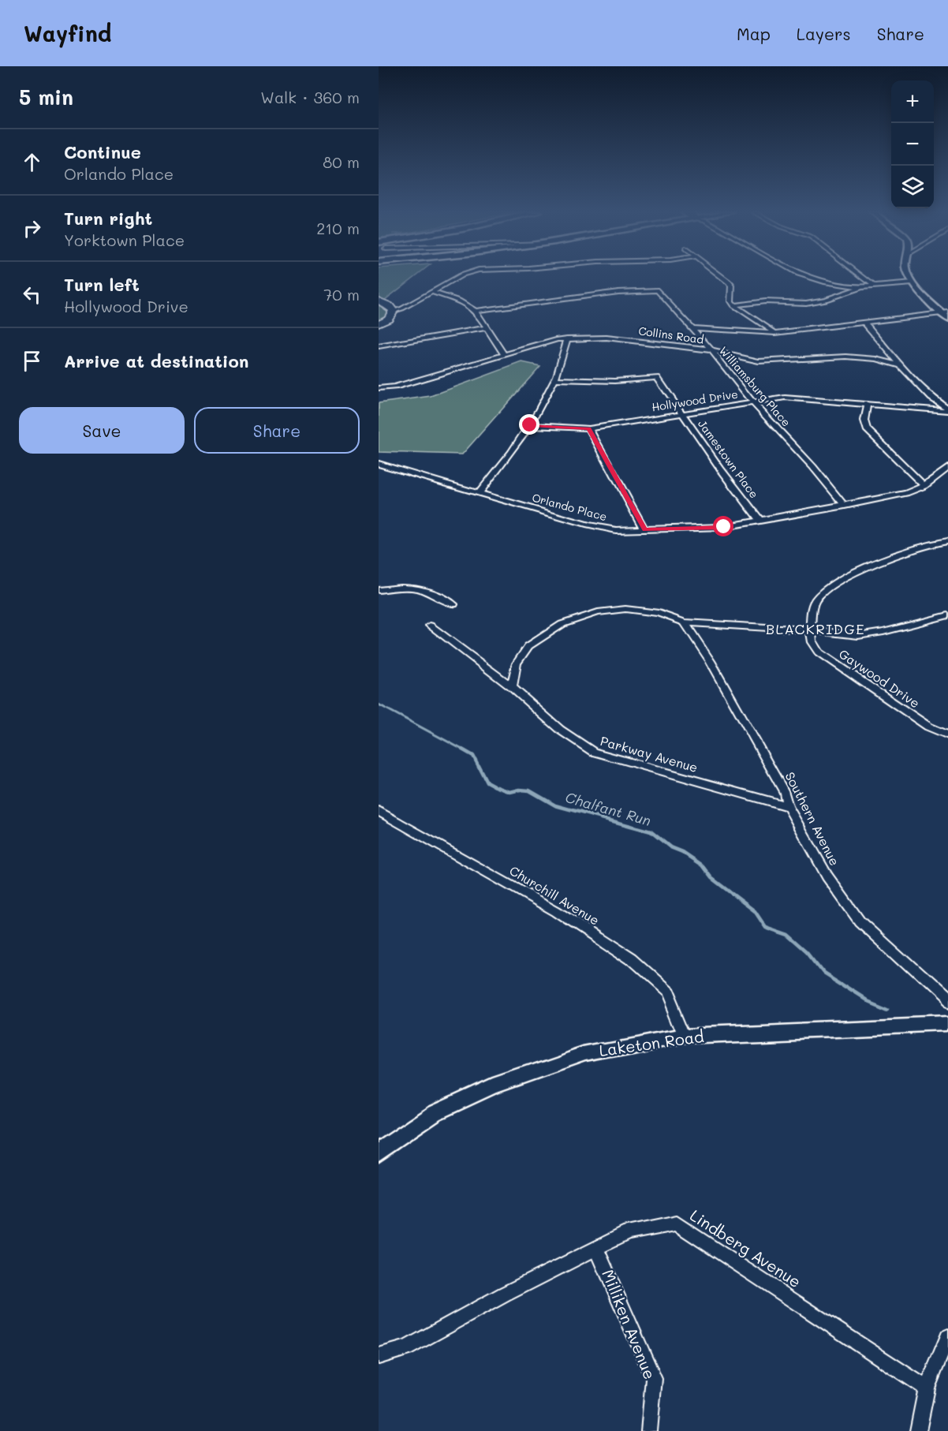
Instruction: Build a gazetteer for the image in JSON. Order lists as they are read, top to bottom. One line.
{"streets":{"street":["Collins Road","Williamsburg Place","Hollywood Drive","Jamestown Place","Orlando Place","Gaywood Drive","Parkway Avenue","Southern Avenue","Churchill Avenue","Laketon Road","Lindberg Avenue","Milliken Avenue"]},"crossings":[["Collins Road","Williamsburg Place"],["Williamsburg Place","Hollywood Drive"],["Williamsburg Place","Orlando Place"],["Hollywood Drive","Jamestown Place"],["Jamestown Place","Orlando Place"],["Parkway Avenue","Southern Avenue"],["Churchill Avenue","Laketon Road"],["Lindberg Avenue","Milliken Avenue"]],"districts":["BLACKRIDGE"],"water":["Chalfant Run"],"page":{"header":"Wayfind","nav":["Map","Layers","Share"],"heading":["5 min","Walk · 360 m"],"map_buttons":["+","−"],"list":[["Continue","Orlando Place","80 m"],["Turn right","Yorktown Place","210 m"],["Turn left","Hollywood Drive","70 m"],"Arrive at destination"],"buttons":["Save","Share"]}}
